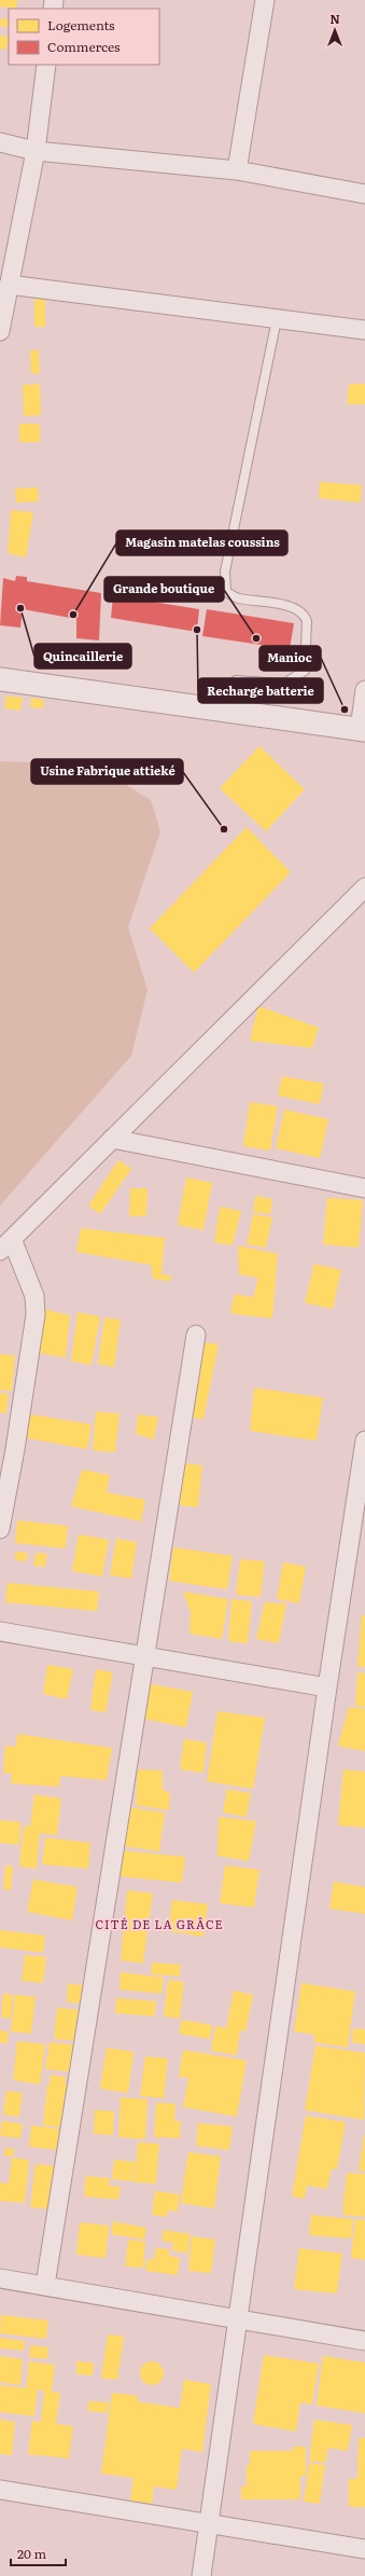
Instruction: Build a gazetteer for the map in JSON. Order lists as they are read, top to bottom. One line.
{"districts":["CITÉ DE LA GRÂCE"],"places":["Quincaillerie","Magasin matelas coussins","Recharge batterie","Grande boutique","Manioc","Usine Fabrique attieké"],"legend":["Logements","Commerces"],"scale_bar":"20 m","north":"top"}
